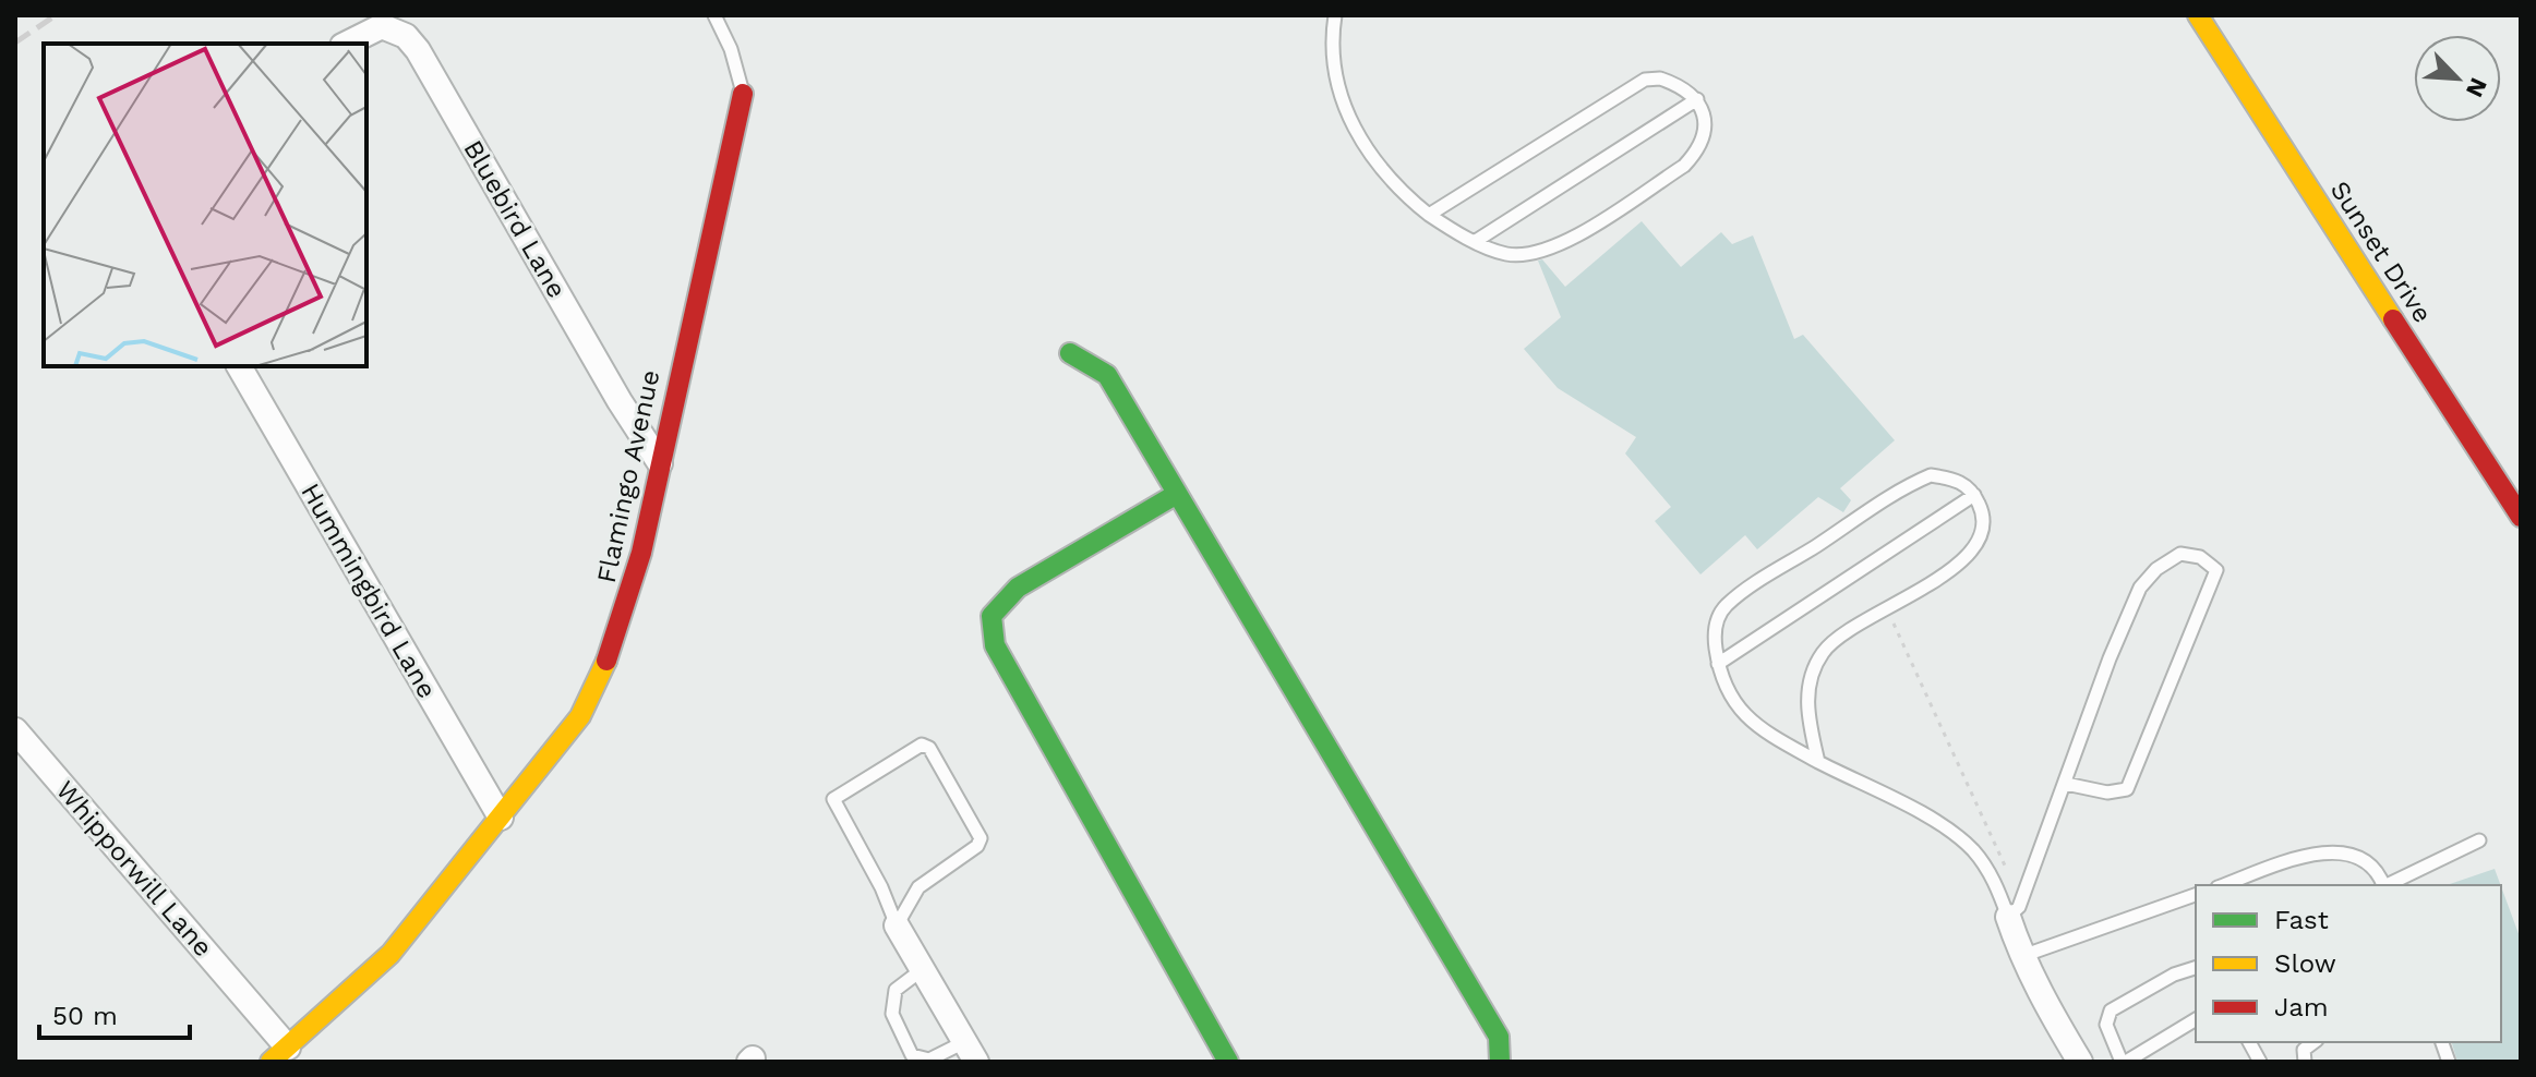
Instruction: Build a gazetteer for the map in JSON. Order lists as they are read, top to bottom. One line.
{"streets":{"street":["Bluebird Lane","Sunset Drive","Flamingo Avenue","Hummingbird Lane","Whipporwill Lane"]},"crossings":[["Bluebird Lane","Flamingo Avenue"],["Flamingo Avenue","Hummingbird Lane"],["Flamingo Avenue","Whipporwill Lane"]],"legend":["Fast","Slow","Jam"],"scale_bar":"50 m","north":"bottom right"}
